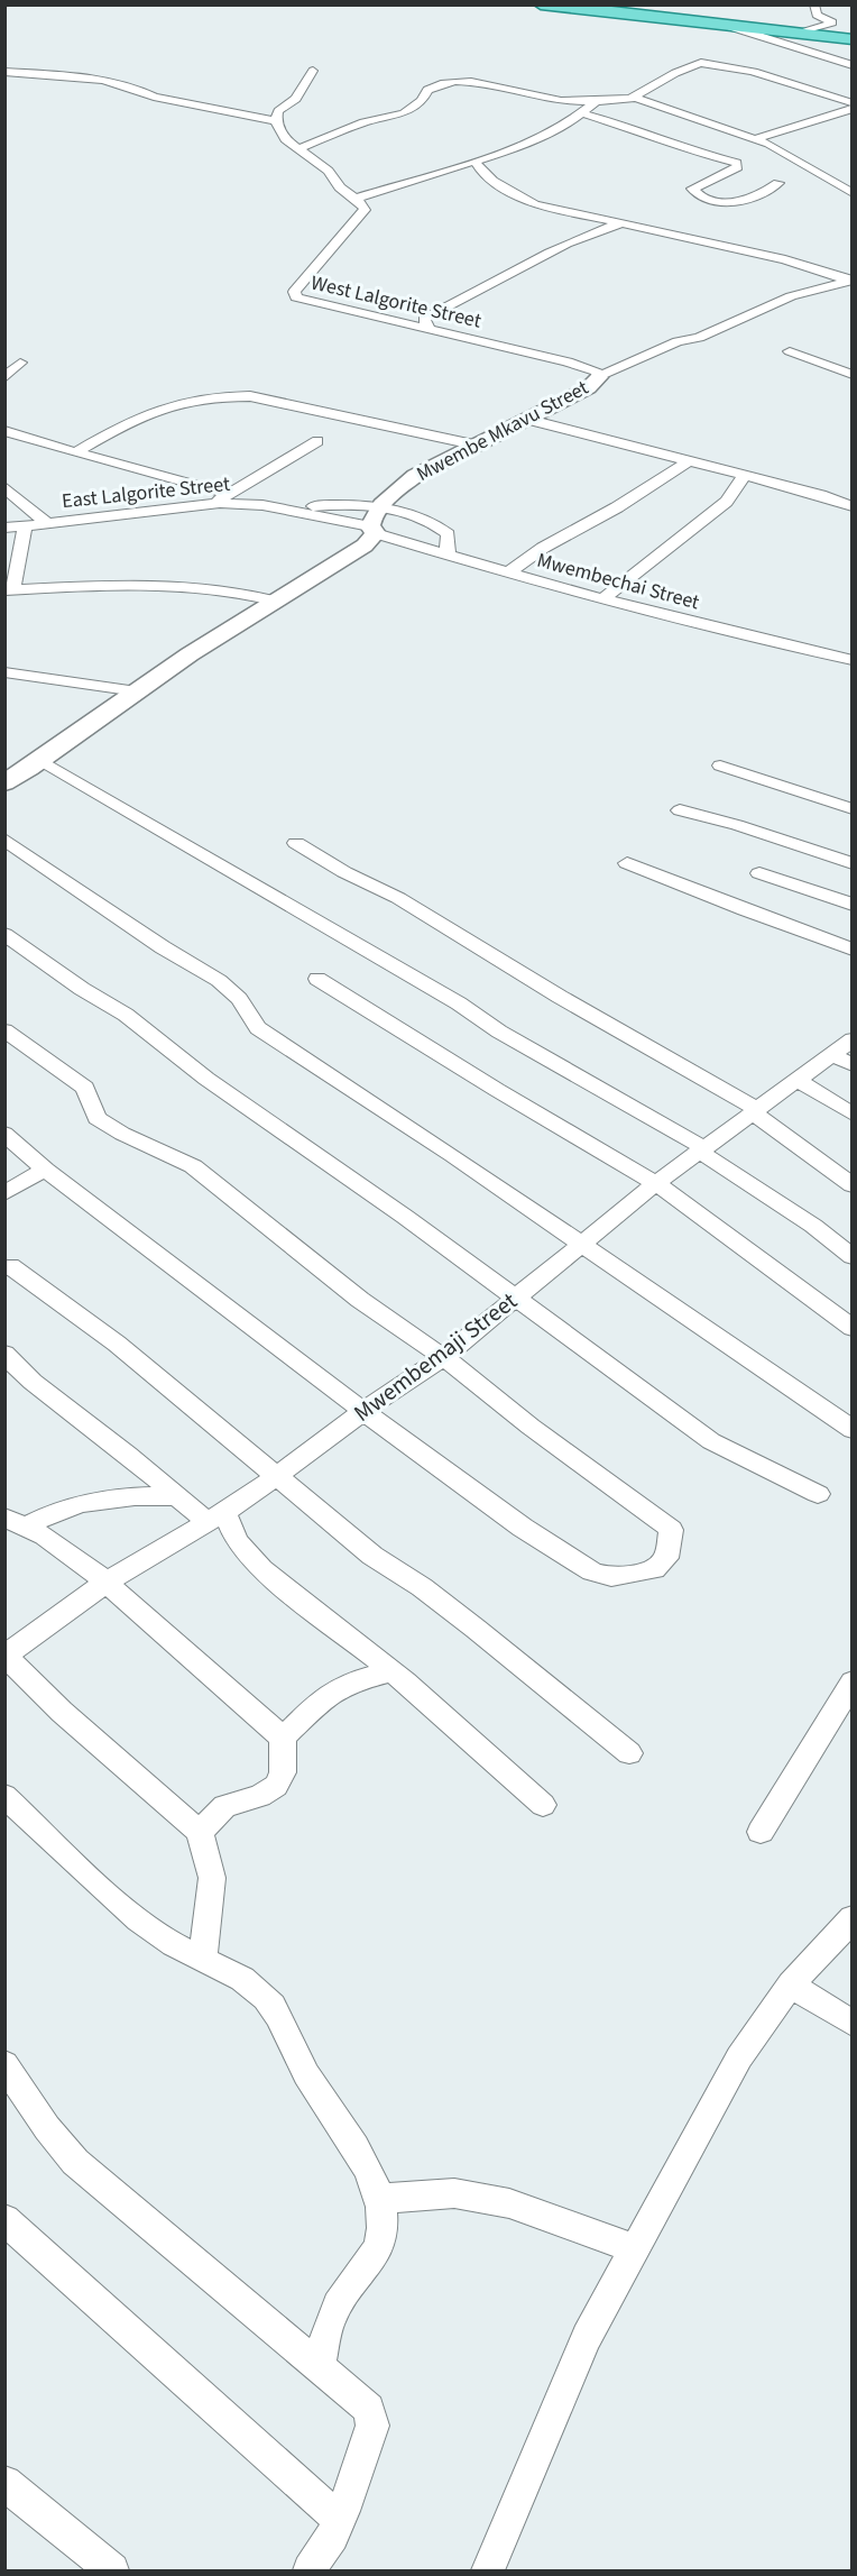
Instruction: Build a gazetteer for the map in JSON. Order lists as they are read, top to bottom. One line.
{"streets":{"street":["West Lalgorite Street","Mwembe Mkavu Street","East Lalgorite Street","Mwembechai Street","Mwembemaji Street"]},"crossings":[["West Lalgorite Street","Mwembe Mkavu Street"],["Mwembe Mkavu Street","East Lalgorite Street"],["Mwembe Mkavu Street","Mwembechai Street"],["East Lalgorite Street","Mwembechai Street"]]}
